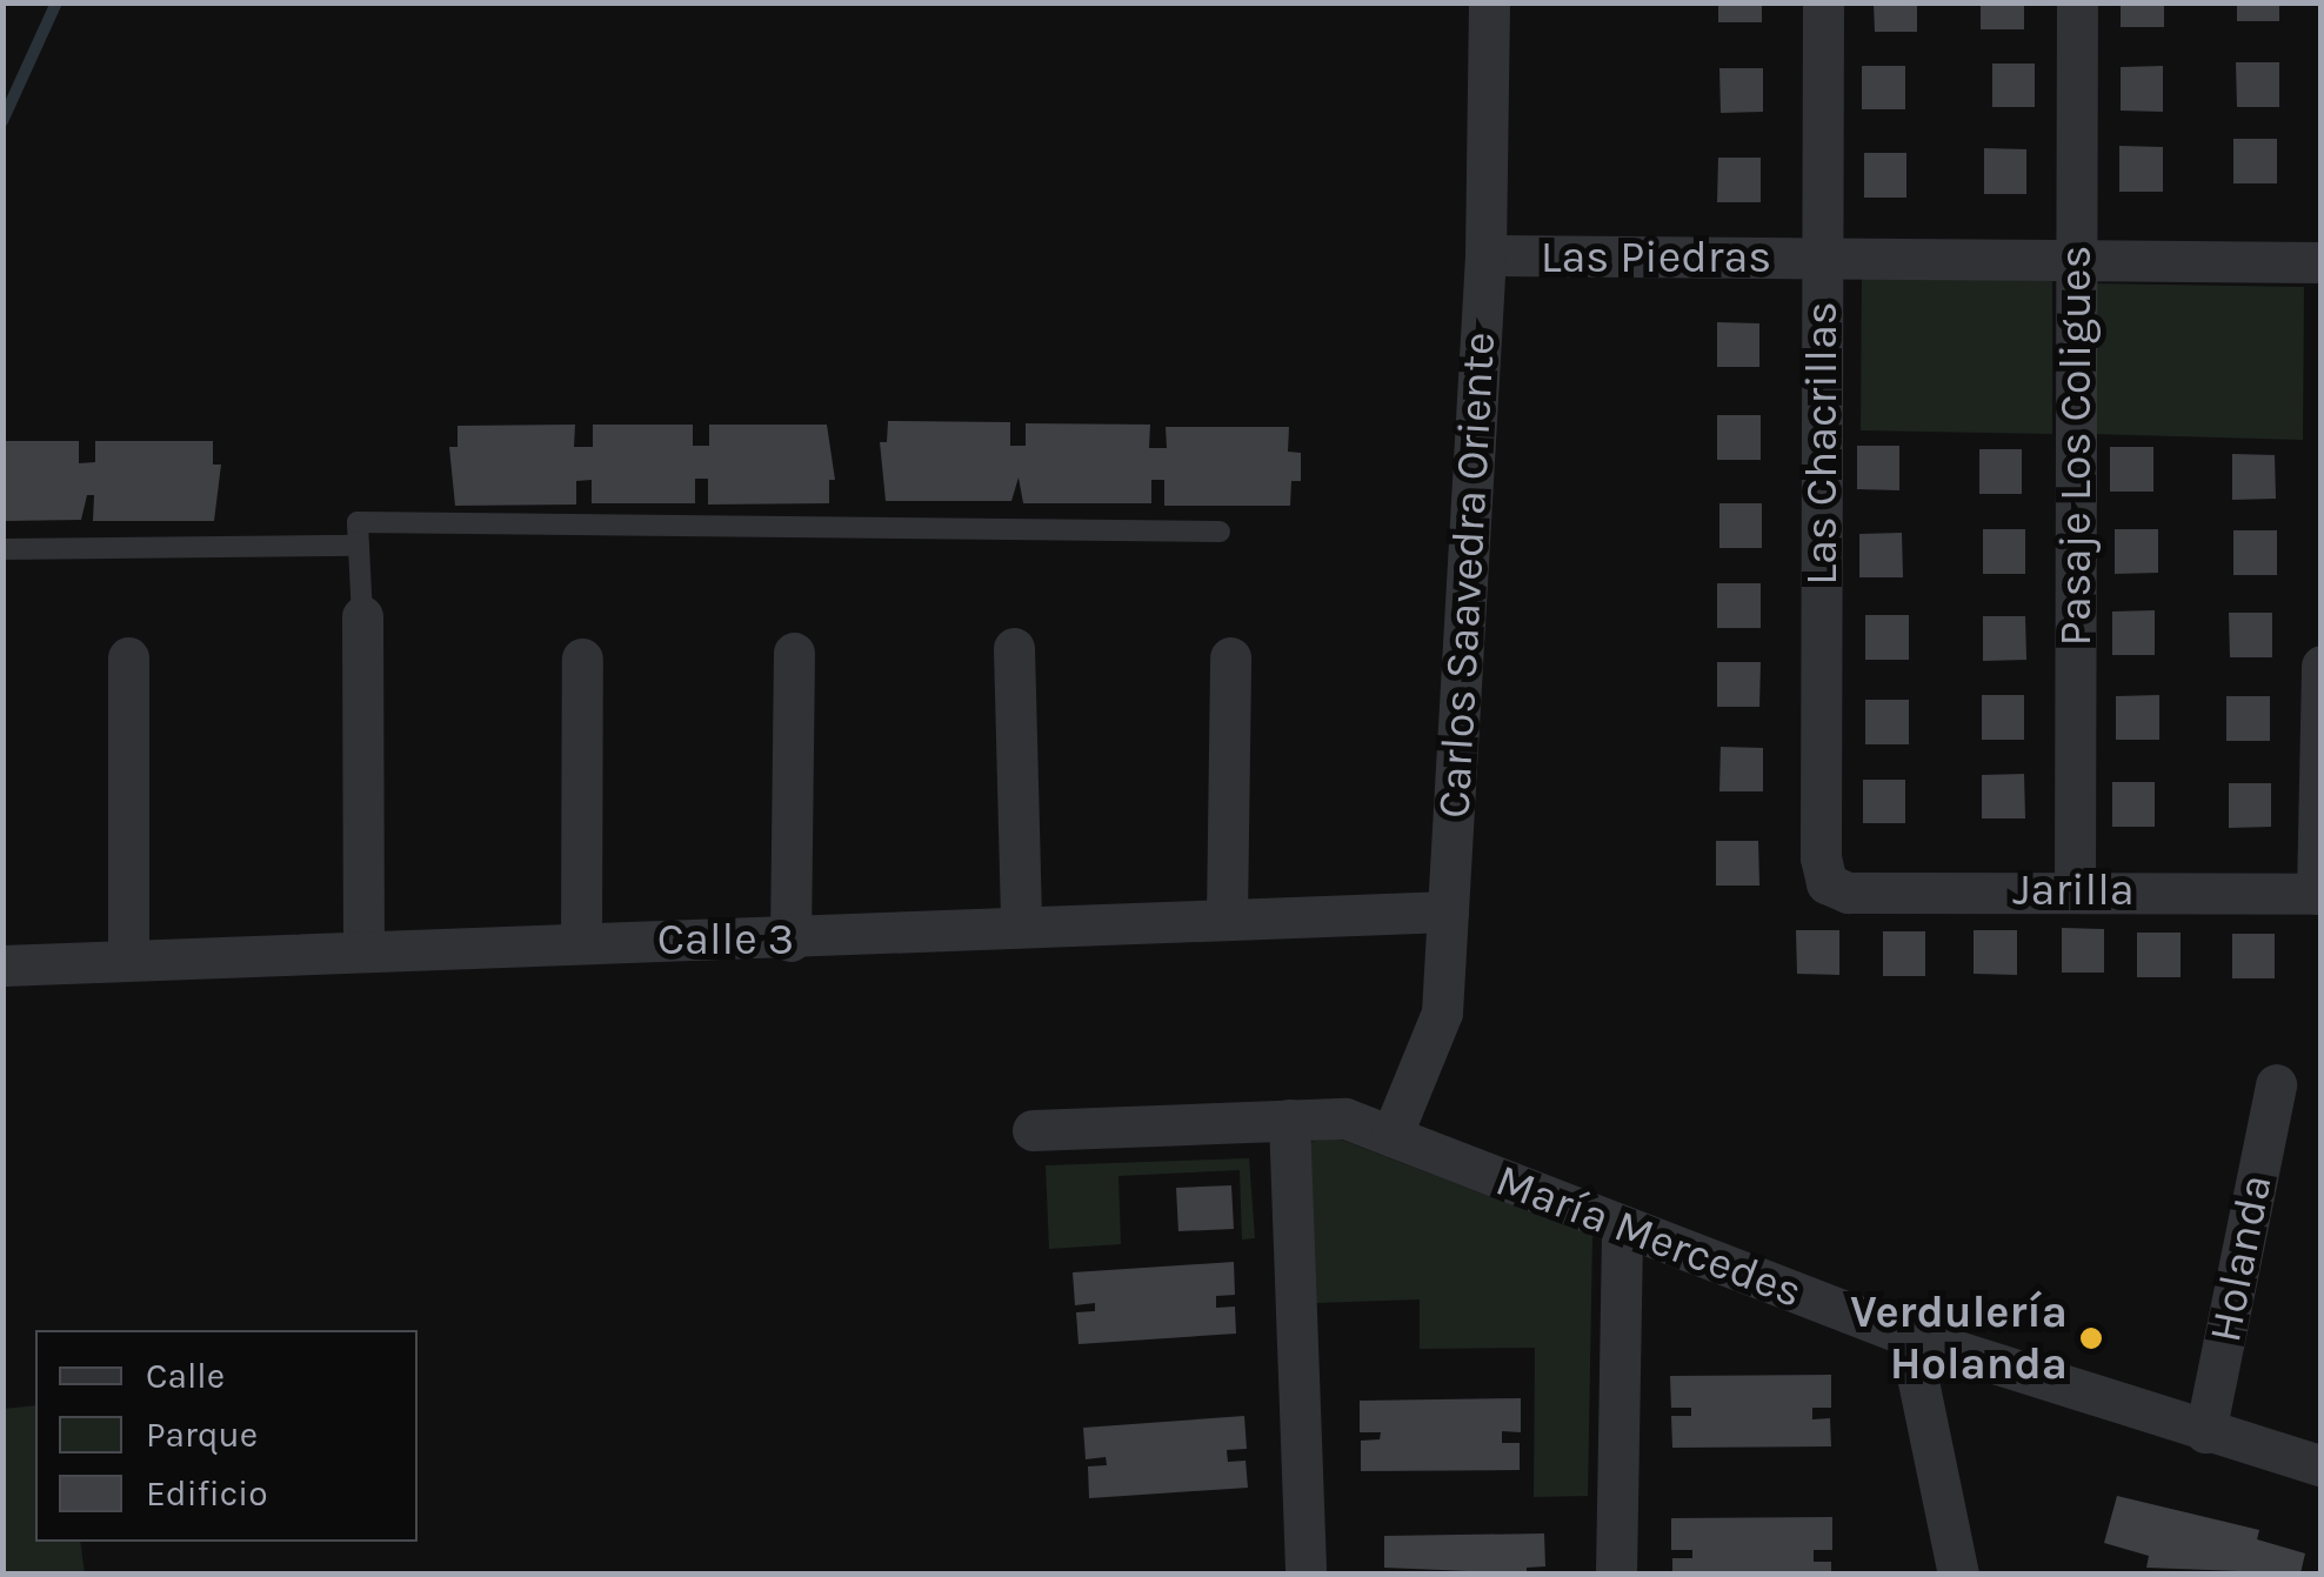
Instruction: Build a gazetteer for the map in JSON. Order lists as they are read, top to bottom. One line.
{"streets":{"street":["Las Piedras","Las Chacrillas","Pasaje Los Coligues","Carlos Saavedra Oriente","Jarilla","Calle 3","María Mercedes","Holanda"]},"crossings":[["Las Piedras","Las Chacrillas"],["Las Piedras","Pasaje Los Coligues"],["Las Piedras","Carlos Saavedra Oriente"],["Las Chacrillas","Jarilla"],["Pasaje Los Coligues","Jarilla"],["Carlos Saavedra Oriente","Calle 3"],["Carlos Saavedra Oriente","María Mercedes"],["María Mercedes","Holanda"]],"places":["Verdulería Holanda"],"legend":["Calle","Parque","Edificio"]}
